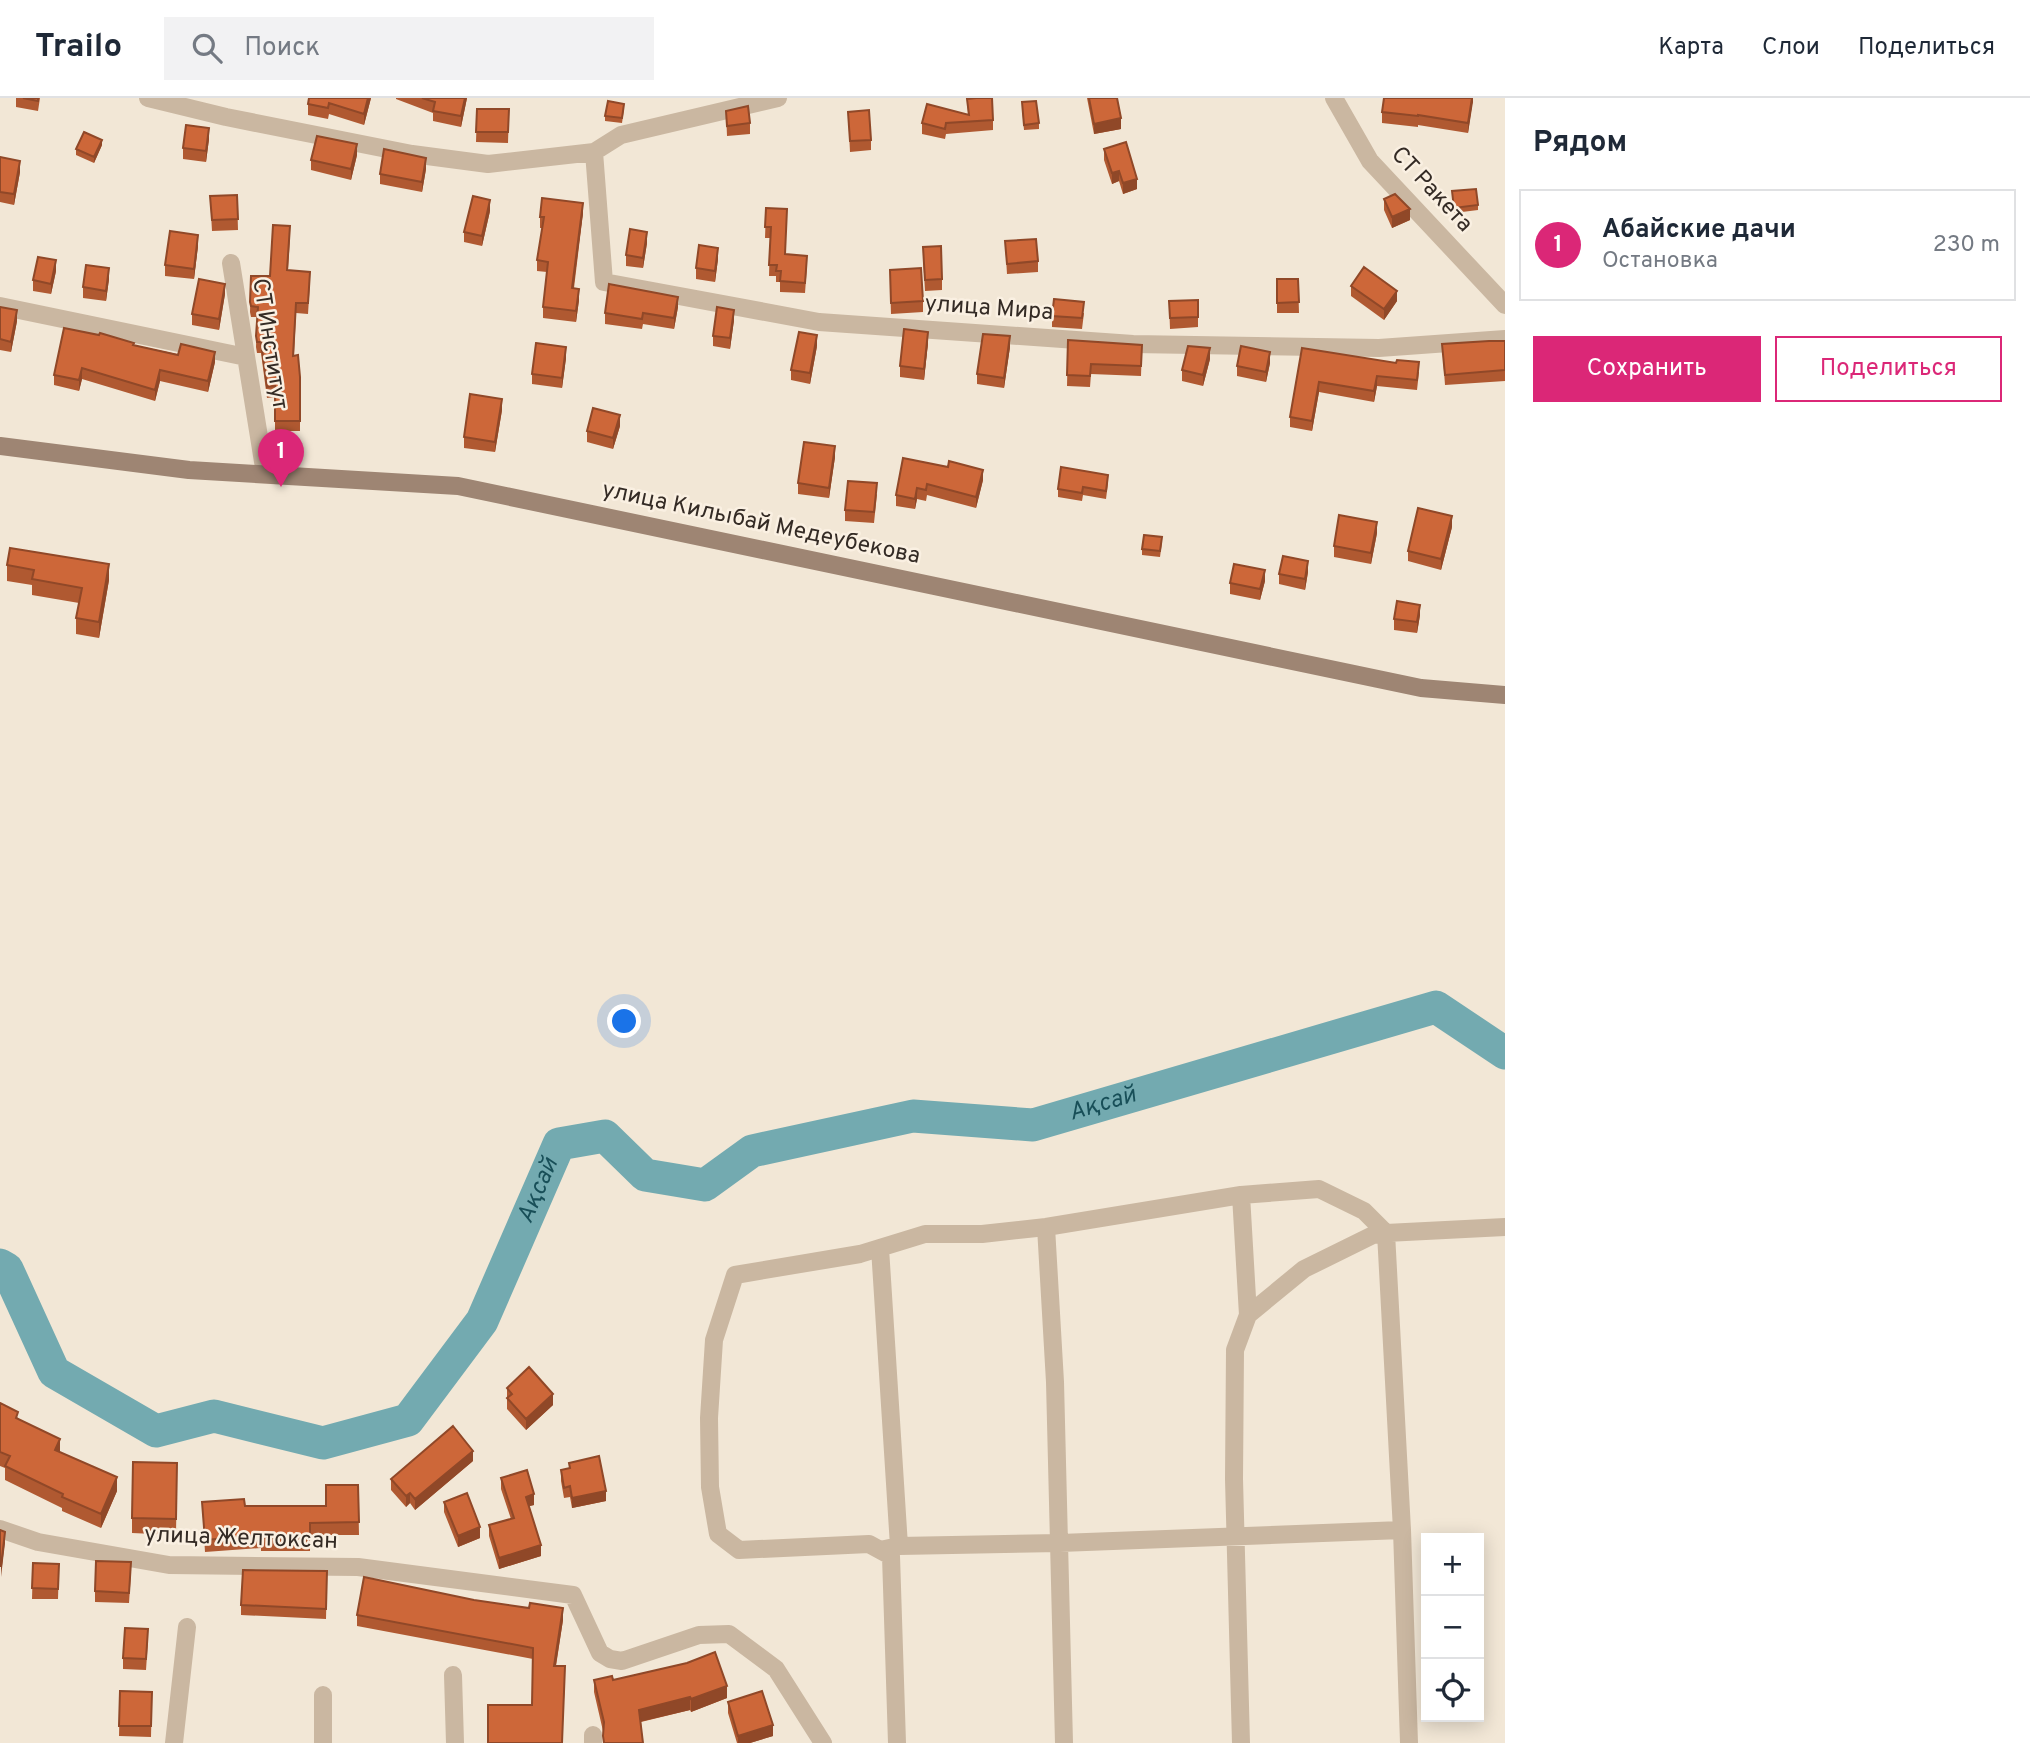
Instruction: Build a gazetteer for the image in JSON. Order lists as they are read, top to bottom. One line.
{"streets":{"main road":["улица Килыбай Медеубекова"],"street":["СТ Ракета","улица Мира","СТ Институт","улица Желтоксан"]},"crossings":[["СТ Институт","улица Килыбай Медеубекова"]],"water":["Ақсай"],"page":{"header":"Trailo","search":"Поиск","nav":["Карта","Слои","Поделиться"],"heading":"Рядом","list":[{"mark":"1","name":"Абайские дачи","note":"Остановка","value":"230 m"}],"buttons":["Сохранить","Поделиться"],"pins":"1","map_buttons":["+","−"]}}
